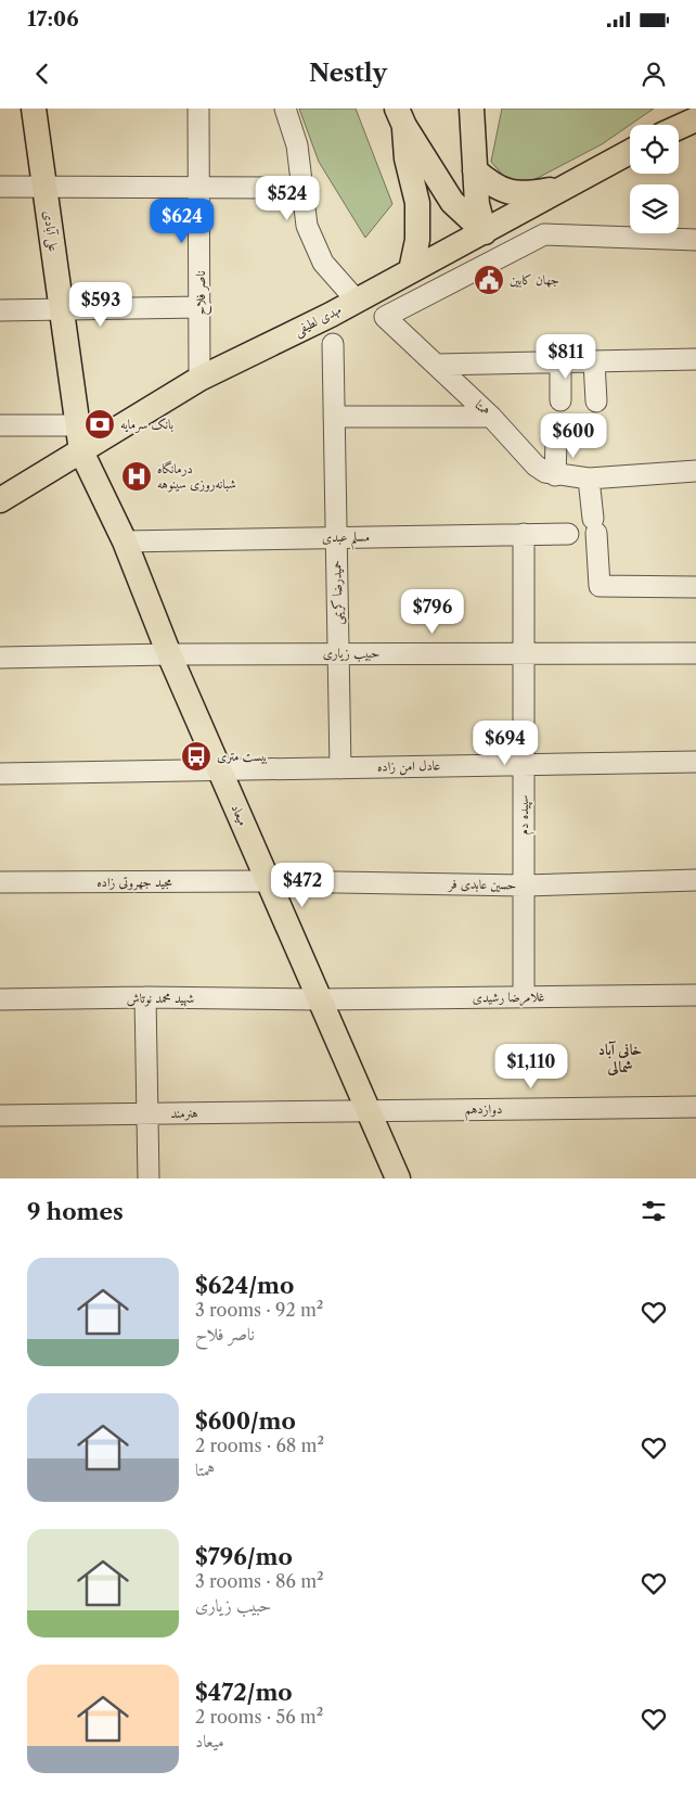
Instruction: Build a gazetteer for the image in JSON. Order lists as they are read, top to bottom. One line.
{"streets":{"main road":["علی آبادی","مهدی لطیفی","میعاد"],"street":["ناصر فلاح","همتا","مسلم عبدی","حمیدرضا کریمی","حبیب زیاری","عادل امن زاده","سپیده دم","مجید جهروتی زاده","حسین عابدی‌ فر","غلامرضا رشیدی","شهید محمد نوتاش","دوازدهم","هنرمند"]},"crossings":[["علی آبادی","مهدی لطیفی"],["علی آبادی","میعاد"],["ناصر فلاح","مهدی لطیفی"],["مهدی لطیفی","میعاد"],["مسلم عبدی","حمیدرضا کریمی"],["مسلم عبدی","میعاد"],["مسلم عبدی","سپیده دم"],["حمیدرضا کریمی","حبیب زیاری"],["حمیدرضا کریمی","عادل امن زاده"],["حبیب زیاری","میعاد"],["حبیب زیاری","سپیده دم"],["عادل امن زاده","میعاد"],["عادل امن زاده","سپیده دم"],["میعاد","مجید جهروتی زاده"],["میعاد","حسین عابدی‌ فر"],["میعاد","غلامرضا رشیدی"],["میعاد","شهید محمد نوتاش"],["میعاد","دوازدهم"],["میعاد","هنرمند"],["سپیده دم","حسین عابدی‌ فر"],["سپیده دم","غلامرضا رشیدی"],["مجید جهروتی زاده","حسین عابدی‌ فر"],["غلامرضا رشیدی","شهید محمد نوتاش"],["دوازدهم","هنرمند"]],"districts":["خانی آباد شمالی"],"places":{"public building":["جهان کابین"],"bank":["بانک سرمایه"],"hospital":["درمانگاه شبانه‌روزی سینوهه"],"bus stop":["بیست متری"]},"page":{"status":"17:06","header":"Nestly","price":["$524","$624","$593","$811","$600","$796","$694","$472","$1,110"],"heading":"9 homes","list":[{"name":"$624/mo","note":"3 rooms · 92 m² · ناصر فلاح"},{"name":"$600/mo","note":"2 rooms · 68 m² · همتا"},{"name":"$796/mo","note":"3 rooms · 86 m² · حبیب زیاری"},{"name":"$472/mo","note":"2 rooms · 56 m² · میعاد"}]}}
